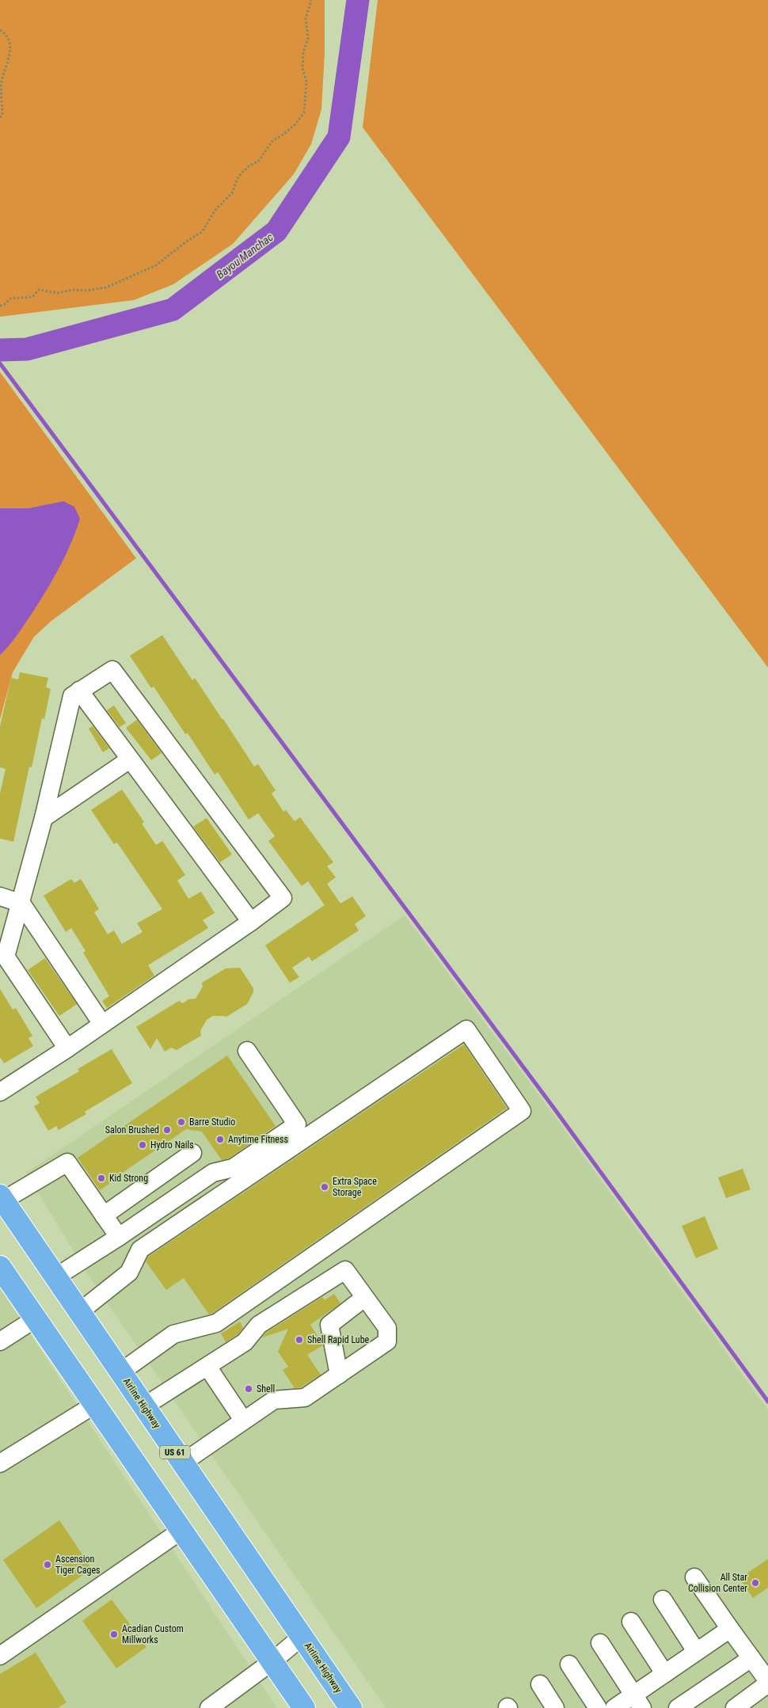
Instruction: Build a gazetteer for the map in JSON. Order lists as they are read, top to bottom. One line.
{"streets":{"highway":["Airline Highway","US 61"]},"water":["Bayou Manchac"],"places":["Barre Studio","Salon Brushed","Anytime Fitness","Hydro Nails","Kid Strong","Extra Space Storage","Shell Rapid Lube","Shell","Ascension Tiger Cages","All Star Collision Center","Acadian Custom Millworks"]}
